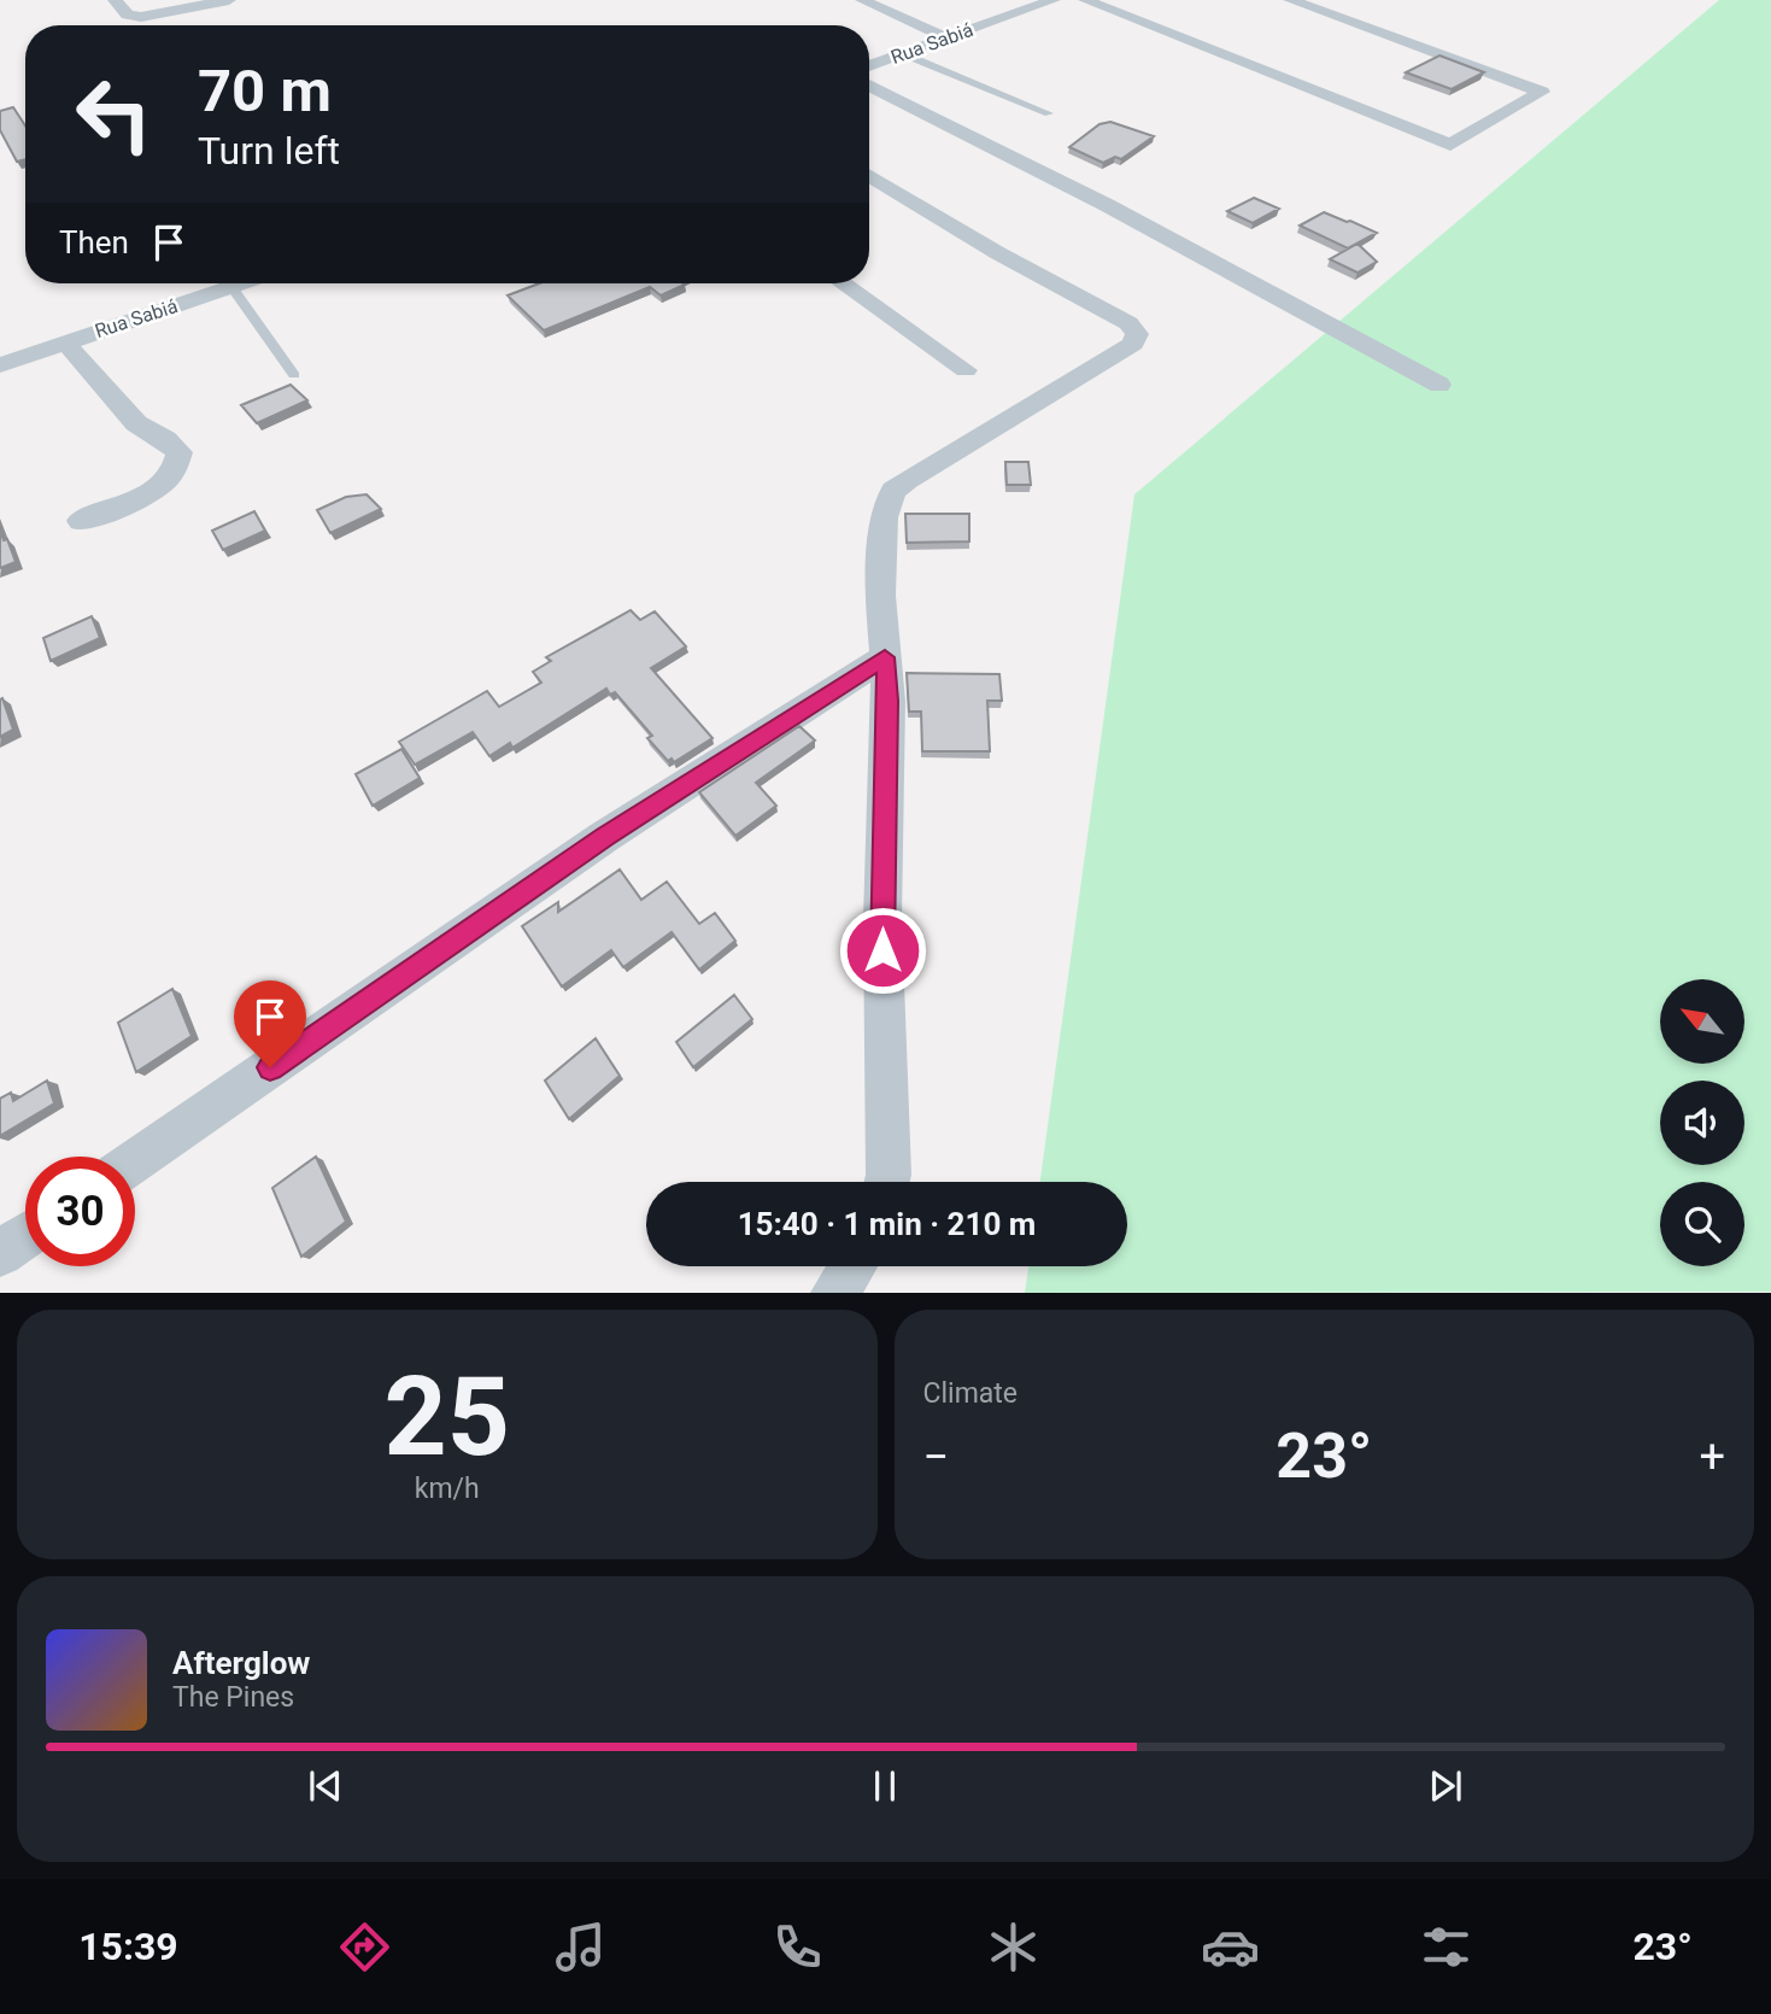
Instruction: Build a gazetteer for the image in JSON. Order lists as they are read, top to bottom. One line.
{"streets":{"street":["Rua Sabiá"]},"north":"top left","page":{"turn":["70 m","Turn left"],"then":"Then","limit":"30","trip":"15:40 · 1 min · 210 m","tile":[["25","km/h"],"Climate"],"heat":["−","23°","+"],"song":["Afterglow","The Pines"],"tabs":["15:39","23°"]}}
